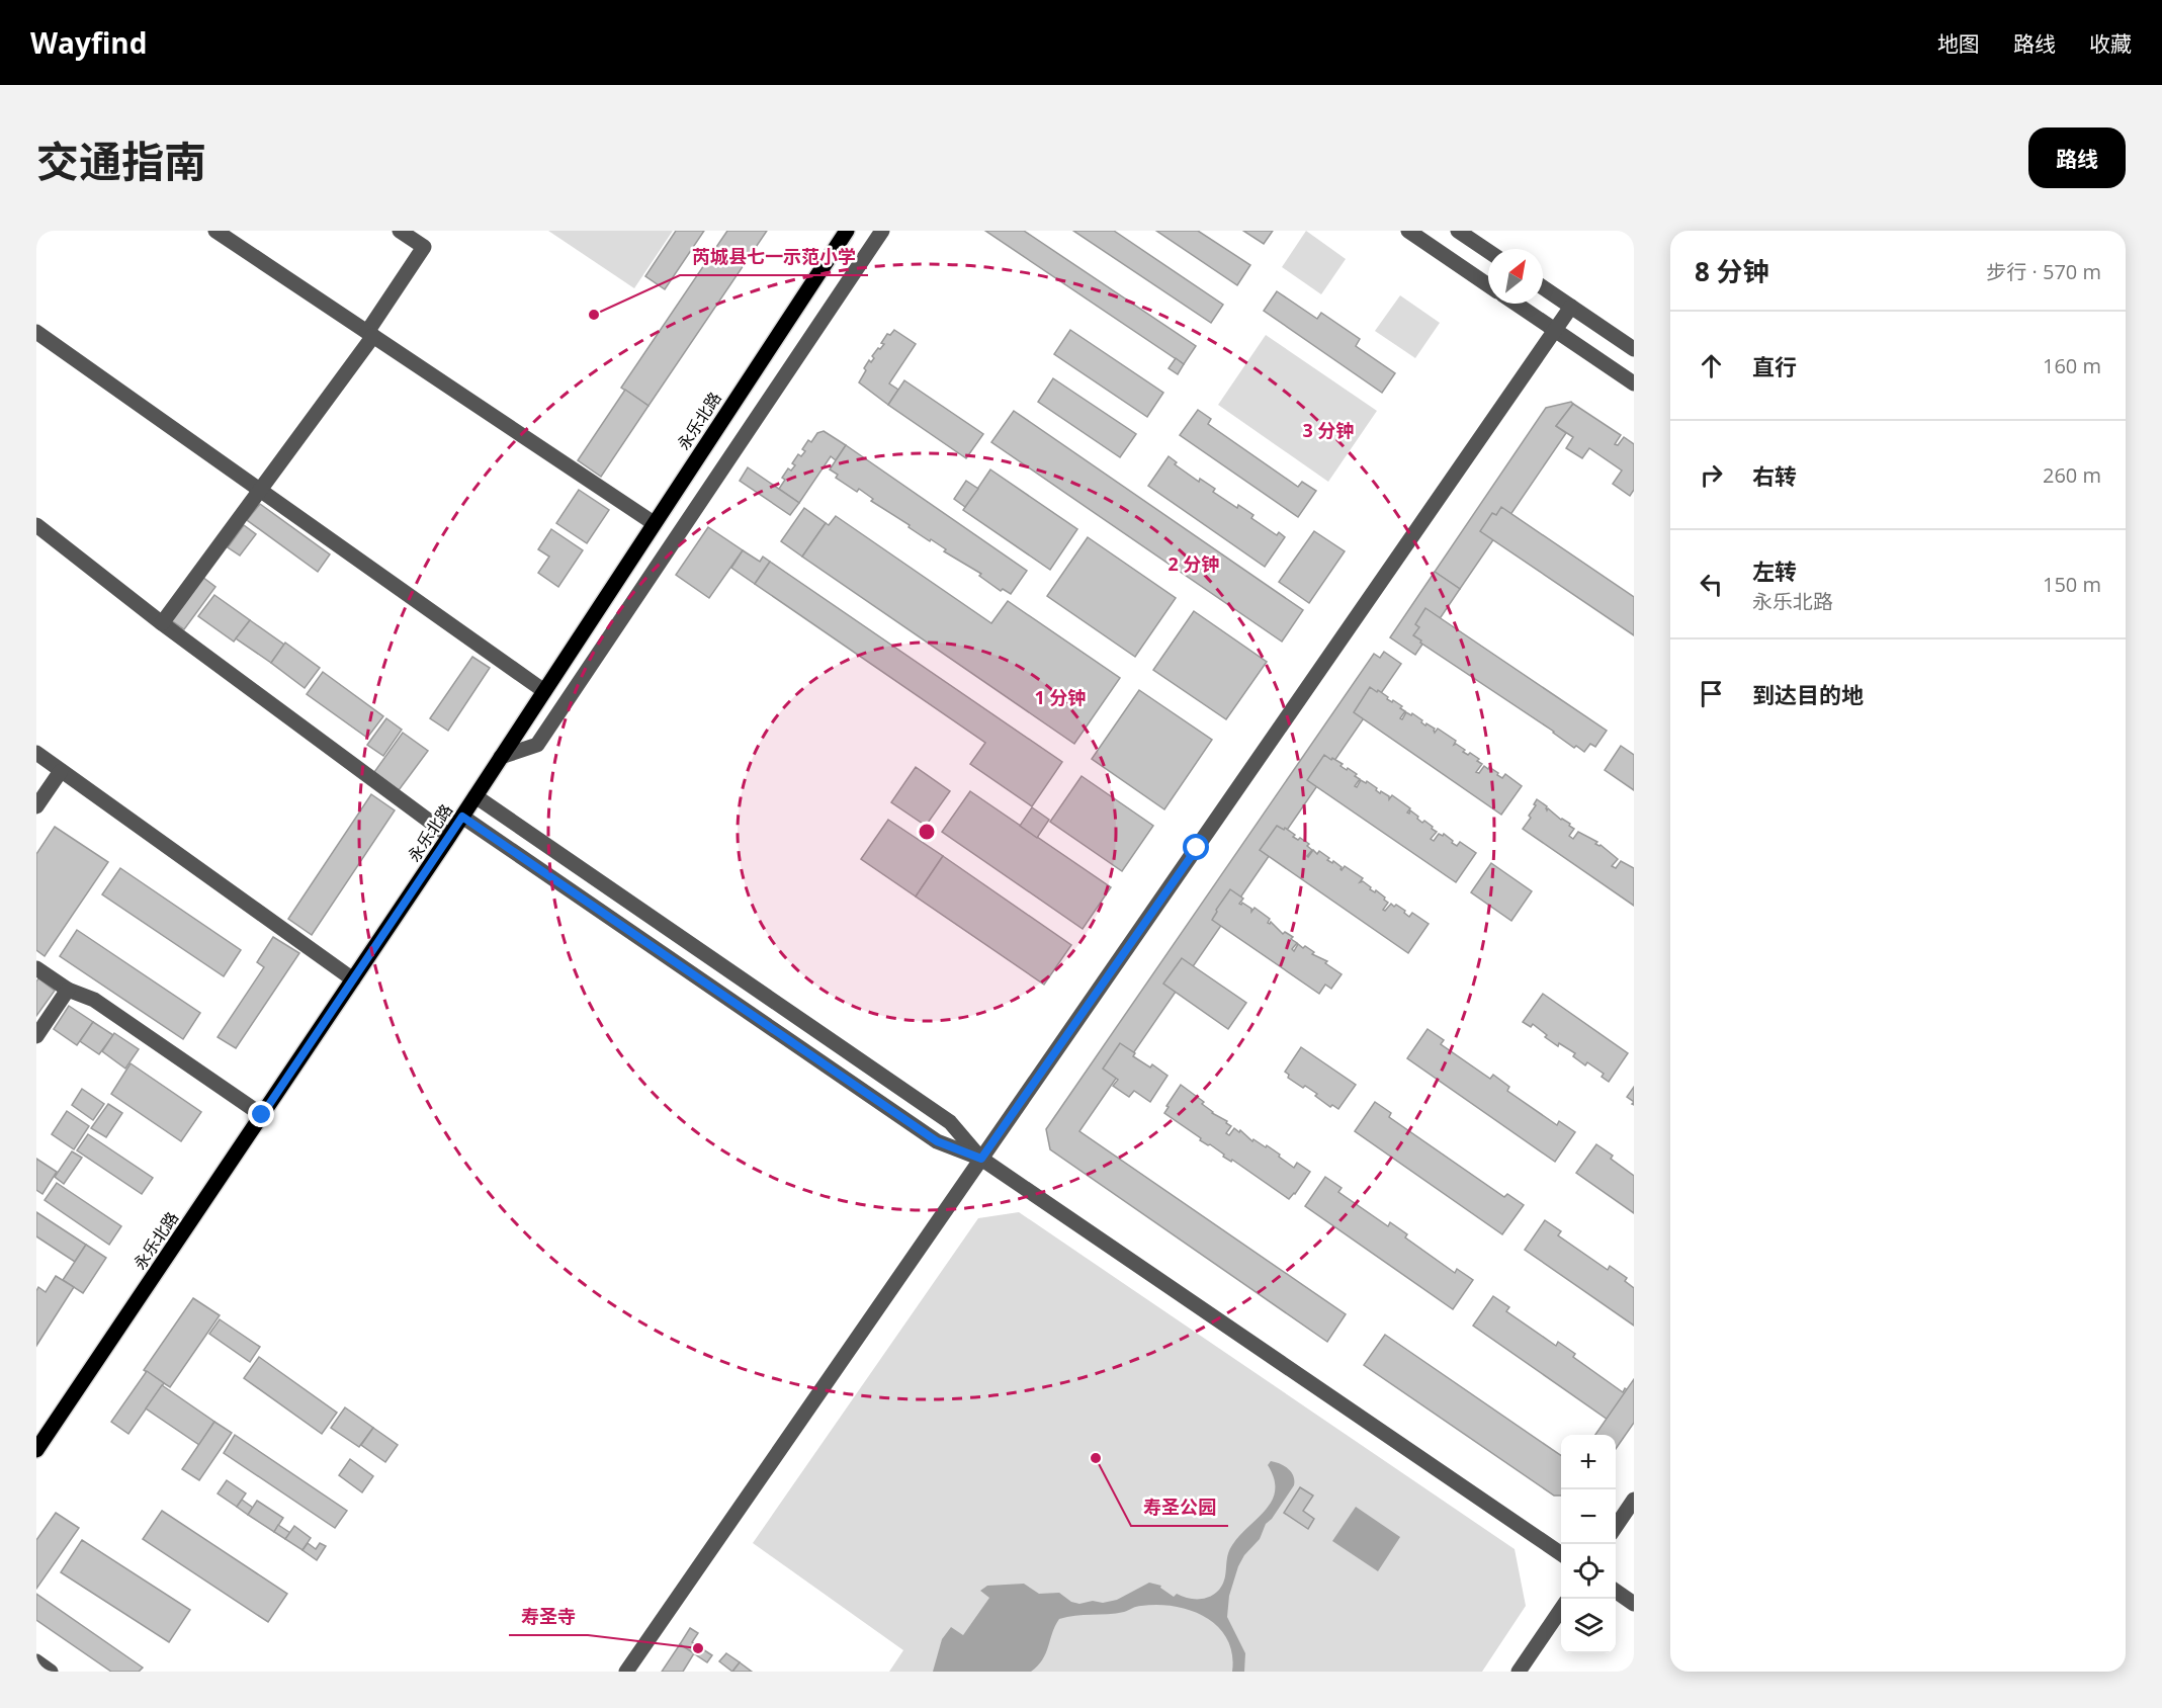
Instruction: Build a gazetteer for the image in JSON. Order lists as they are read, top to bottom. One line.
{"streets":{"main road":["永乐北路"]},"places":["芮城县七一示范小学","寿圣公园","寿圣寺"],"north":"top right","page":{"header":"Wayfind","nav":["地图","路线","收藏"],"title":"交通指南","buttons":"路线","heading":["8 分钟","步行 · 570 m"],"list":[["直行","160 m"],["右转","260 m"],["左转","永乐北路","150 m"],"到达目的地"],"map_buttons":["+","−"]},"rings":["3 分钟","2 分钟","1 分钟"]}
